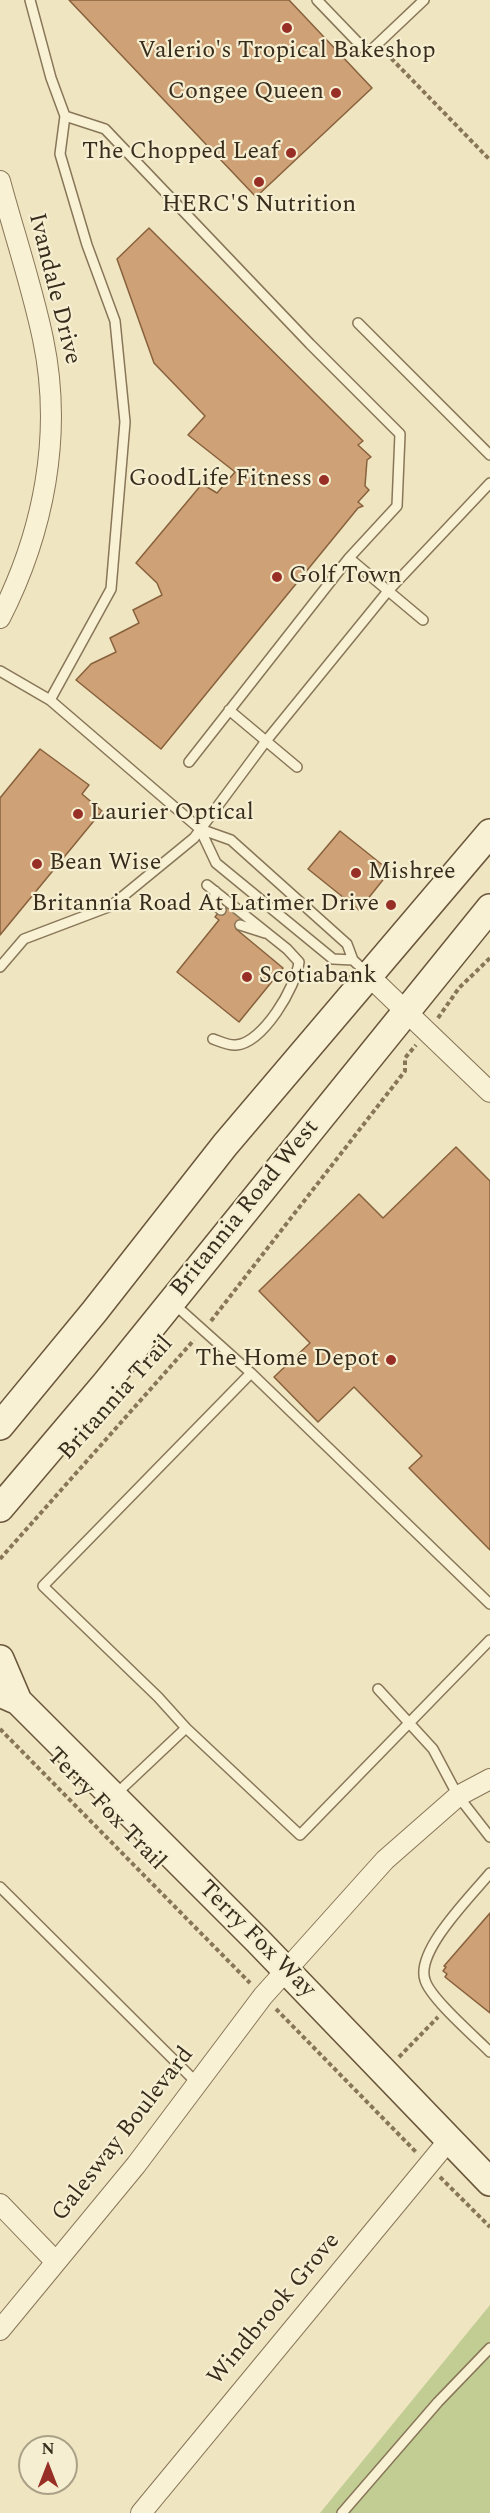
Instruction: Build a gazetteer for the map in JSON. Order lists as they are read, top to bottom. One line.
{"streets":{"main road":["Britannia Road West","Terry Fox Way"],"street":["Ivandale Drive","Galesway Boulevard","Windbrook Grove"],"path":["Britannia Trail","Terry Fox Trail"]},"crossings":[["Terry Fox Way","Galesway Boulevard"],["Terry Fox Way","Windbrook Grove"]],"places":["Valerio's Tropical Bakeshop","Congee Queen","The Chopped Leaf","HERC'S Nutrition","GoodLife Fitness","Golf Town","Laurier Optical","Bean Wise","Mishree","Britannia Road At Latimer Drive","Scotiabank","The Home Depot"],"north":"top"}
